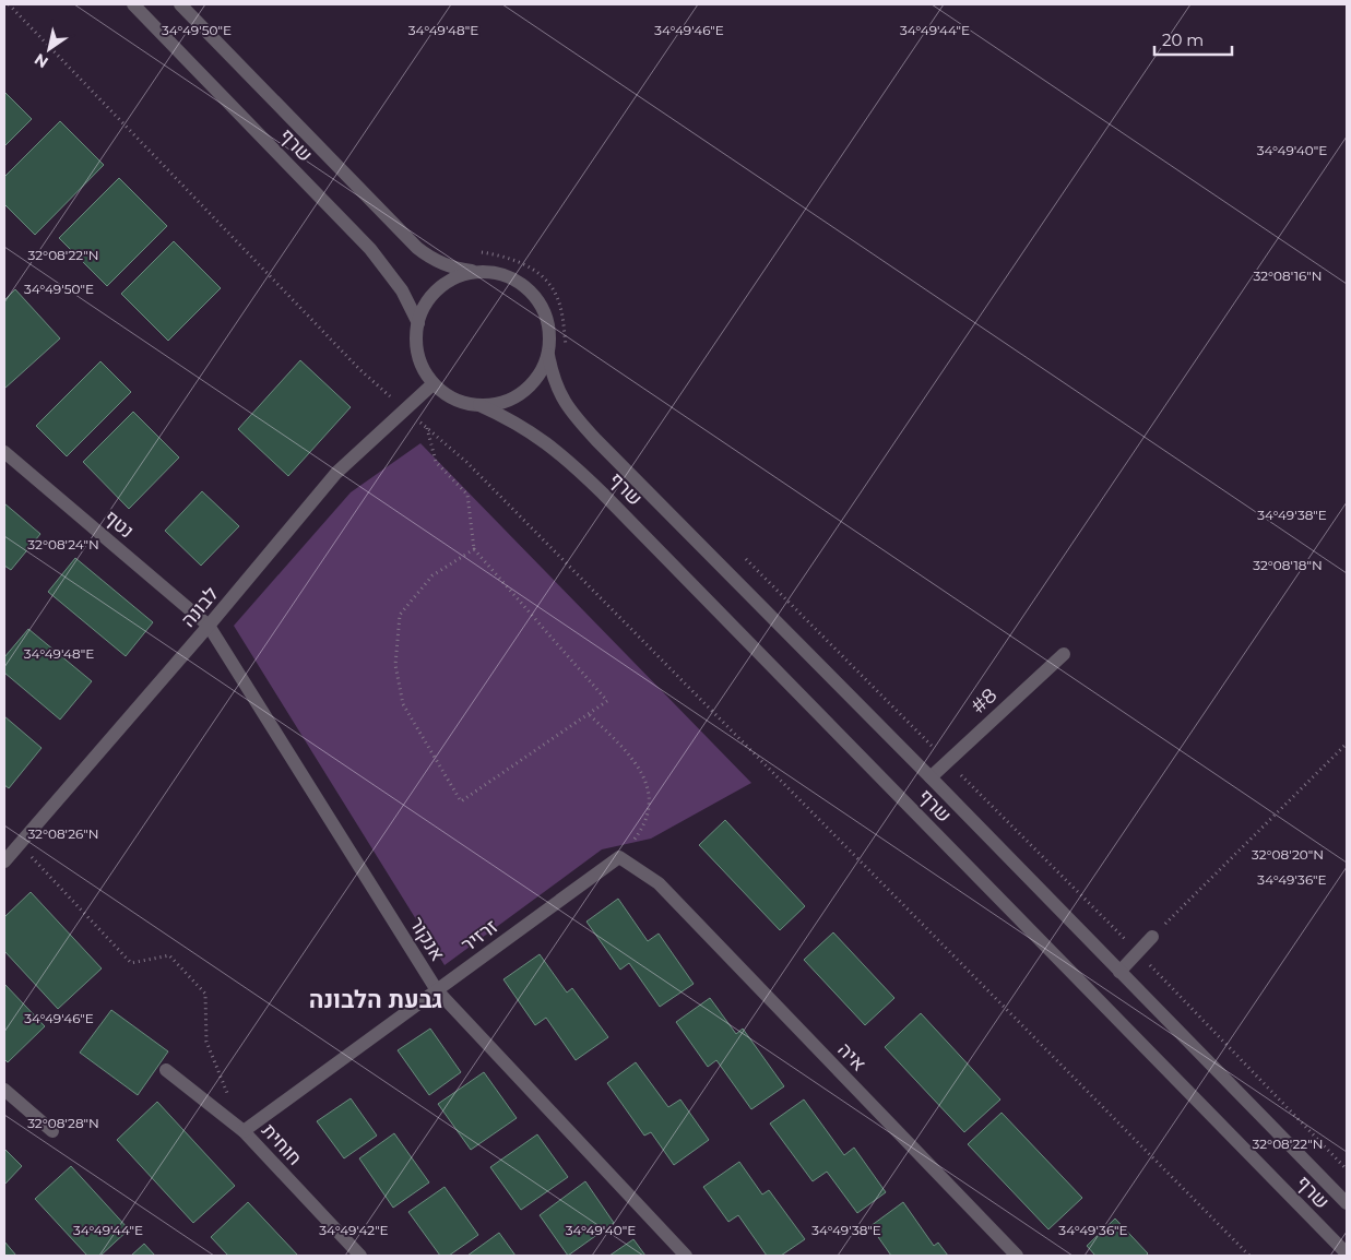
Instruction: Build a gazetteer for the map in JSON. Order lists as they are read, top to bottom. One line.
{"streets":{"street":["שרף","נטף","לבונה","#8","זרזיר","אנקור","איה","חוחית"]},"crossings":[["שרף","לבונה"],["שרף","#8"],["נטף","לבונה"],["נטף","אנקור"],["לבונה","אנקור"],["זרזיר","אנקור"],["זרזיר","איה"],["זרזיר","חוחית"]],"districts":["גבעת הלבונה"],"scale_bar":"20 m","north":"bottom left","coordinates":["34°49'50\"E","34°49'48\"E","34°49'46\"E","34°49'44\"E","34°49'40\"E","32°08'22\"N","32°08'16\"N","34°49'38\"E","32°08'24\"N","32°08'18\"N","32°08'26\"N","32°08'20\"N","34°49'36\"E","32°08'28\"N","34°49'42\"E"]}
